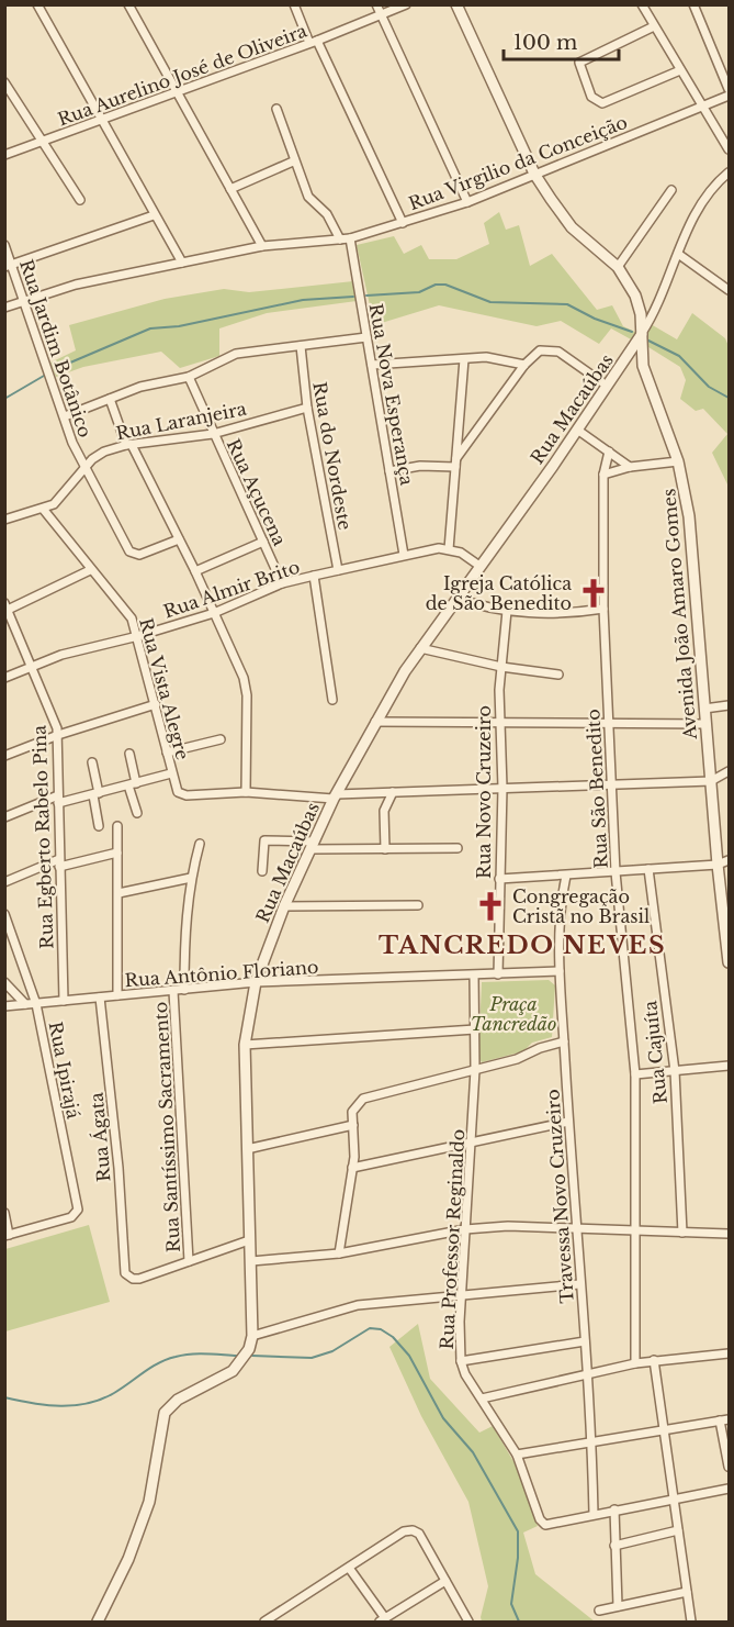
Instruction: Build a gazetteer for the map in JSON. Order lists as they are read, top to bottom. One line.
{"streets":{"street":["Rua Aurelino José de Oliveira","Rua Virgilio da Conceição","Rua Jardim Botânico","Rua Nova Esperança","Rua Macaúbas","Rua Laranjeira","Rua do Nordeste","Rua Açucena","Rua Almir Brito","Avenida João Amaro Gomes","Rua Vista Alegre","Rua São Benedito","Rua Novo Cruzeiro","Rua Egberto Rabelo Pina","Rua Antônio Floriano","Rua Cajuíta","Rua Ipirajá","Rua Santíssimo Sacramento","Rua Ágata","Travessa Novo Cruzeiro","Rua Professor Reginaldo"]},"crossings":[["Rua Virgilio da Conceição","Rua Jardim Botânico"],["Rua Virgilio da Conceição","Rua Nova Esperança"],["Rua Virgilio da Conceição","Avenida João Amaro Gomes"],["Rua Jardim Botânico","Rua Laranjeira"],["Rua Nova Esperança","Rua Almir Brito"],["Rua Macaúbas","Avenida João Amaro Gomes"],["Rua Macaúbas","Rua Antônio Floriano"],["Rua Laranjeira","Rua do Nordeste"],["Rua Laranjeira","Rua Açucena"],["Rua Laranjeira","Rua Vista Alegre"],["Rua do Nordeste","Rua Almir Brito"],["Rua Açucena","Rua Almir Brito"],["Rua Almir Brito","Rua Vista Alegre"],["Rua Almir Brito","Rua Egberto Rabelo Pina"],["Rua Novo Cruzeiro","Rua Antônio Floriano"],["Rua Egberto Rabelo Pina","Rua Antônio Floriano"],["Rua Antônio Floriano","Rua Ipirajá"],["Rua Antônio Floriano","Rua Santíssimo Sacramento"],["Rua Antônio Floriano","Rua Ágata"],["Rua Antônio Floriano","Travessa Novo Cruzeiro"],["Rua Antônio Floriano","Rua Professor Reginaldo"],["Rua Santíssimo Sacramento","Rua Ágata"],["Travessa Novo Cruzeiro","Rua Professor Reginaldo"]],"districts":["TANCREDO NEVES"],"parks":["Praça Tancredão"],"places":{"church":["Igreja Católica de São Benedito","Congregação Cristã no Brasil"]},"scale_bar":"100 m"}
